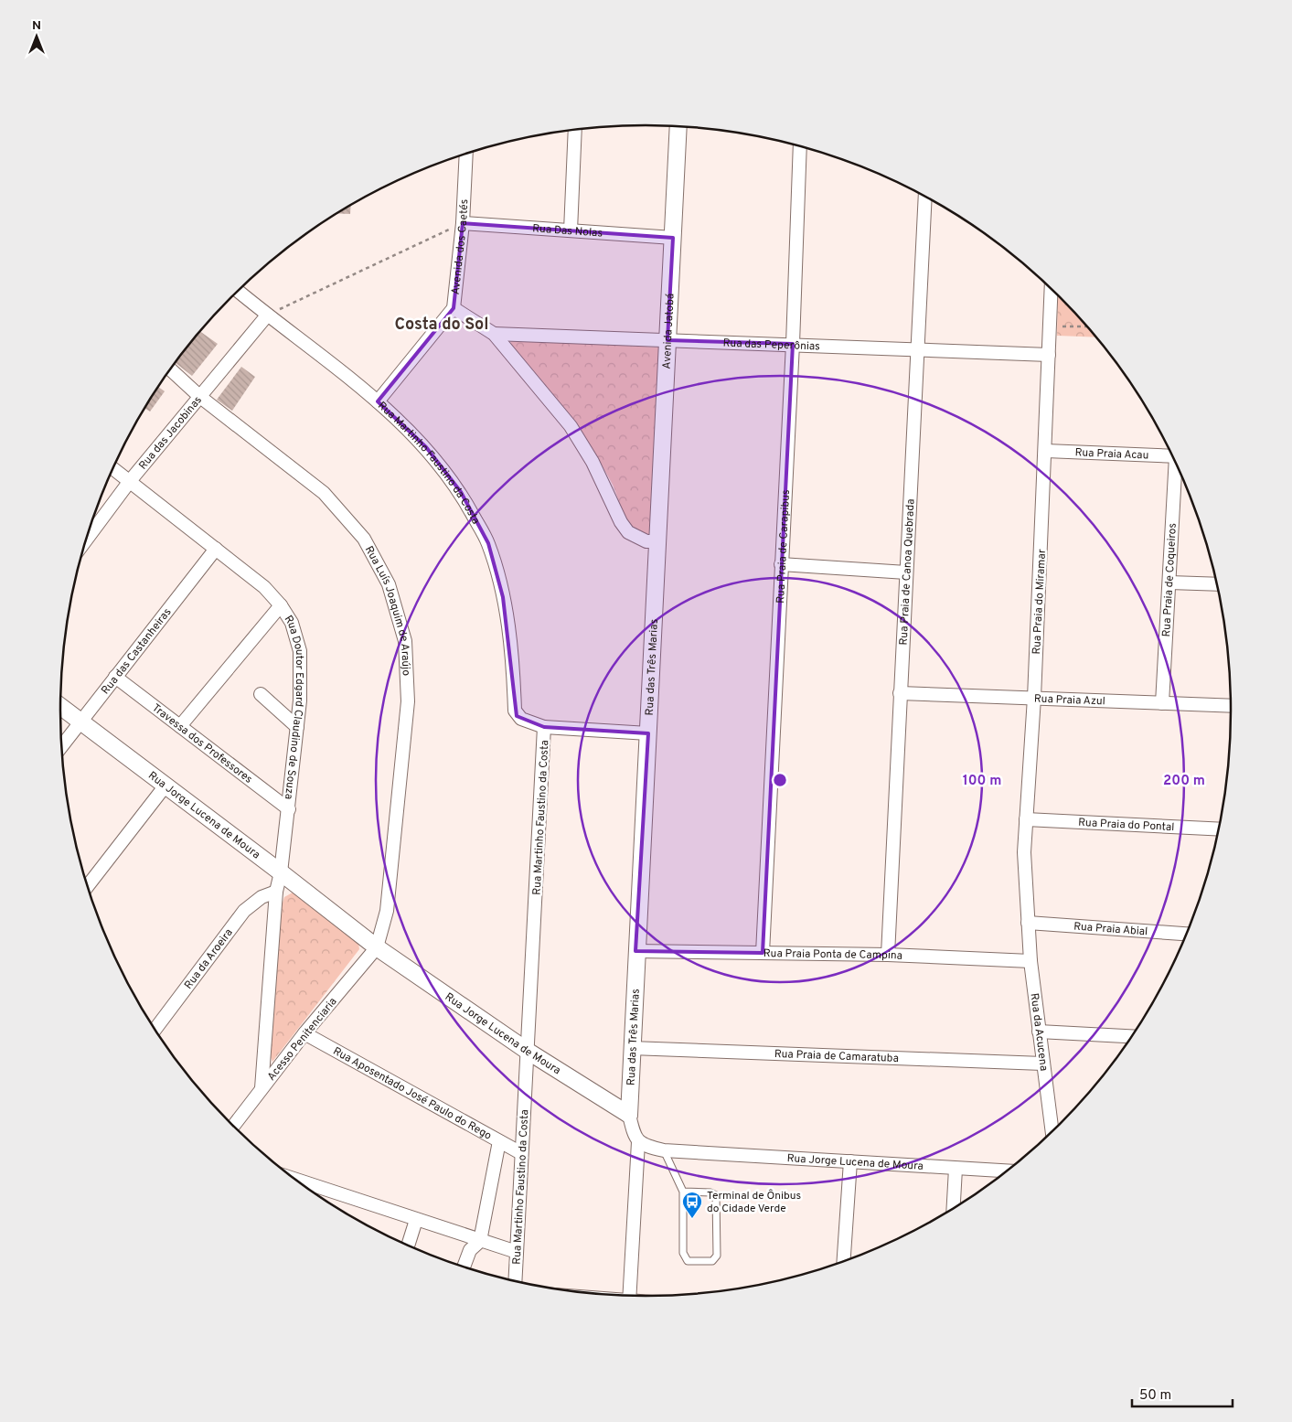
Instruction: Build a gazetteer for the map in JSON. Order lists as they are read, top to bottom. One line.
{"streets":{"street":["Rua Das Nolas","Avenida dos Caetés","Avenida Jatobá","Rua das Peperônias","Rua das Jacobinas","Rua Praia Acau","Rua Martinho Faustino da Costa","Rua Praia de Carapibus","Rua Praia de Canoa Quebrada","Rua Praia de Coqueiros","Rua Praia do Miramar","Rua Luís Joaquim de Araújo","Rua das Castanheiras","Rua das Três Marias","Rua Praia Azul","Rua Doutor Edgard Claudino de Souza","Travessa dos Professores","Rua Jorge Lucena de Moura","Rua Praia do Pontal","Rua Praia Abial","Rua Praia Ponta de Campina","Rua da Aroeira","Rua da Acucena","Acesso Penitenciaria","Rua Praia de Camaratuba","Rua Aposentado José Paulo do Rego"]},"crossings":[["Rua Das Nolas","Avenida dos Caetés"],["Rua Das Nolas","Avenida Jatobá"],["Avenida dos Caetés","Rua Martinho Faustino da Costa"],["Avenida Jatobá","Rua das Peperônias"],["Avenida Jatobá","Rua das Três Marias"],["Rua das Peperônias","Rua Praia de Carapibus"],["Rua das Peperônias","Rua Praia de Canoa Quebrada"],["Rua das Peperônias","Rua Praia do Miramar"],["Rua das Jacobinas","Rua Martinho Faustino da Costa"],["Rua das Jacobinas","Rua Luís Joaquim de Araújo"],["Rua das Jacobinas","Rua Doutor Edgard Claudino de Souza"],["Rua Praia Acau","Rua Praia do Miramar"],["Rua Martinho Faustino da Costa","Rua Jorge Lucena de Moura"],["Rua Martinho Faustino da Costa","Rua Aposentado José Paulo do Rego"],["Rua Praia de Carapibus","Rua Praia Ponta de Campina"],["Rua Praia de Canoa Quebrada","Rua Praia Azul"],["Rua Praia de Canoa Quebrada","Rua Praia Ponta de Campina"],["Rua Praia de Coqueiros","Rua Praia Azul"],["Rua Praia do Miramar","Rua Praia Azul"],["Rua Praia do Miramar","Rua Praia do Pontal"],["Rua Praia do Miramar","Rua Praia Abial"],["Rua Praia do Miramar","Rua da Acucena"],["Rua Luís Joaquim de Araújo","Rua Jorge Lucena de Moura"],["Rua Luís Joaquim de Araújo","Acesso Penitenciaria"],["Rua das Castanheiras","Rua Doutor Edgard Claudino de Souza"],["Rua das Castanheiras","Travessa dos Professores"],["Rua das Castanheiras","Rua Jorge Lucena de Moura"],["Rua das Três Marias","Rua Jorge Lucena de Moura"],["Rua das Três Marias","Rua Praia Ponta de Campina"],["Rua das Três Marias","Rua Praia de Camaratuba"],["Rua Doutor Edgard Claudino de Souza","Travessa dos Professores"],["Rua Doutor Edgard Claudino de Souza","Rua Jorge Lucena de Moura"],["Rua Doutor Edgard Claudino de Souza","Rua da Aroeira"],["Rua Doutor Edgard Claudino de Souza","Acesso Penitenciaria"],["Rua Jorge Lucena de Moura","Acesso Penitenciaria"],["Rua Praia Abial","Rua da Acucena"],["Rua Praia Ponta de Campina","Rua da Acucena"],["Rua da Acucena","Rua Praia de Camaratuba"],["Acesso Penitenciaria","Rua Aposentado José Paulo do Rego"]],"districts":["Costa do Sol"],"places":{"bus stop":["Terminal de Ônibus do Cidade Verde"]},"scale_bar":"50 m","north":"top","rings":["100 m","200 m"]}
